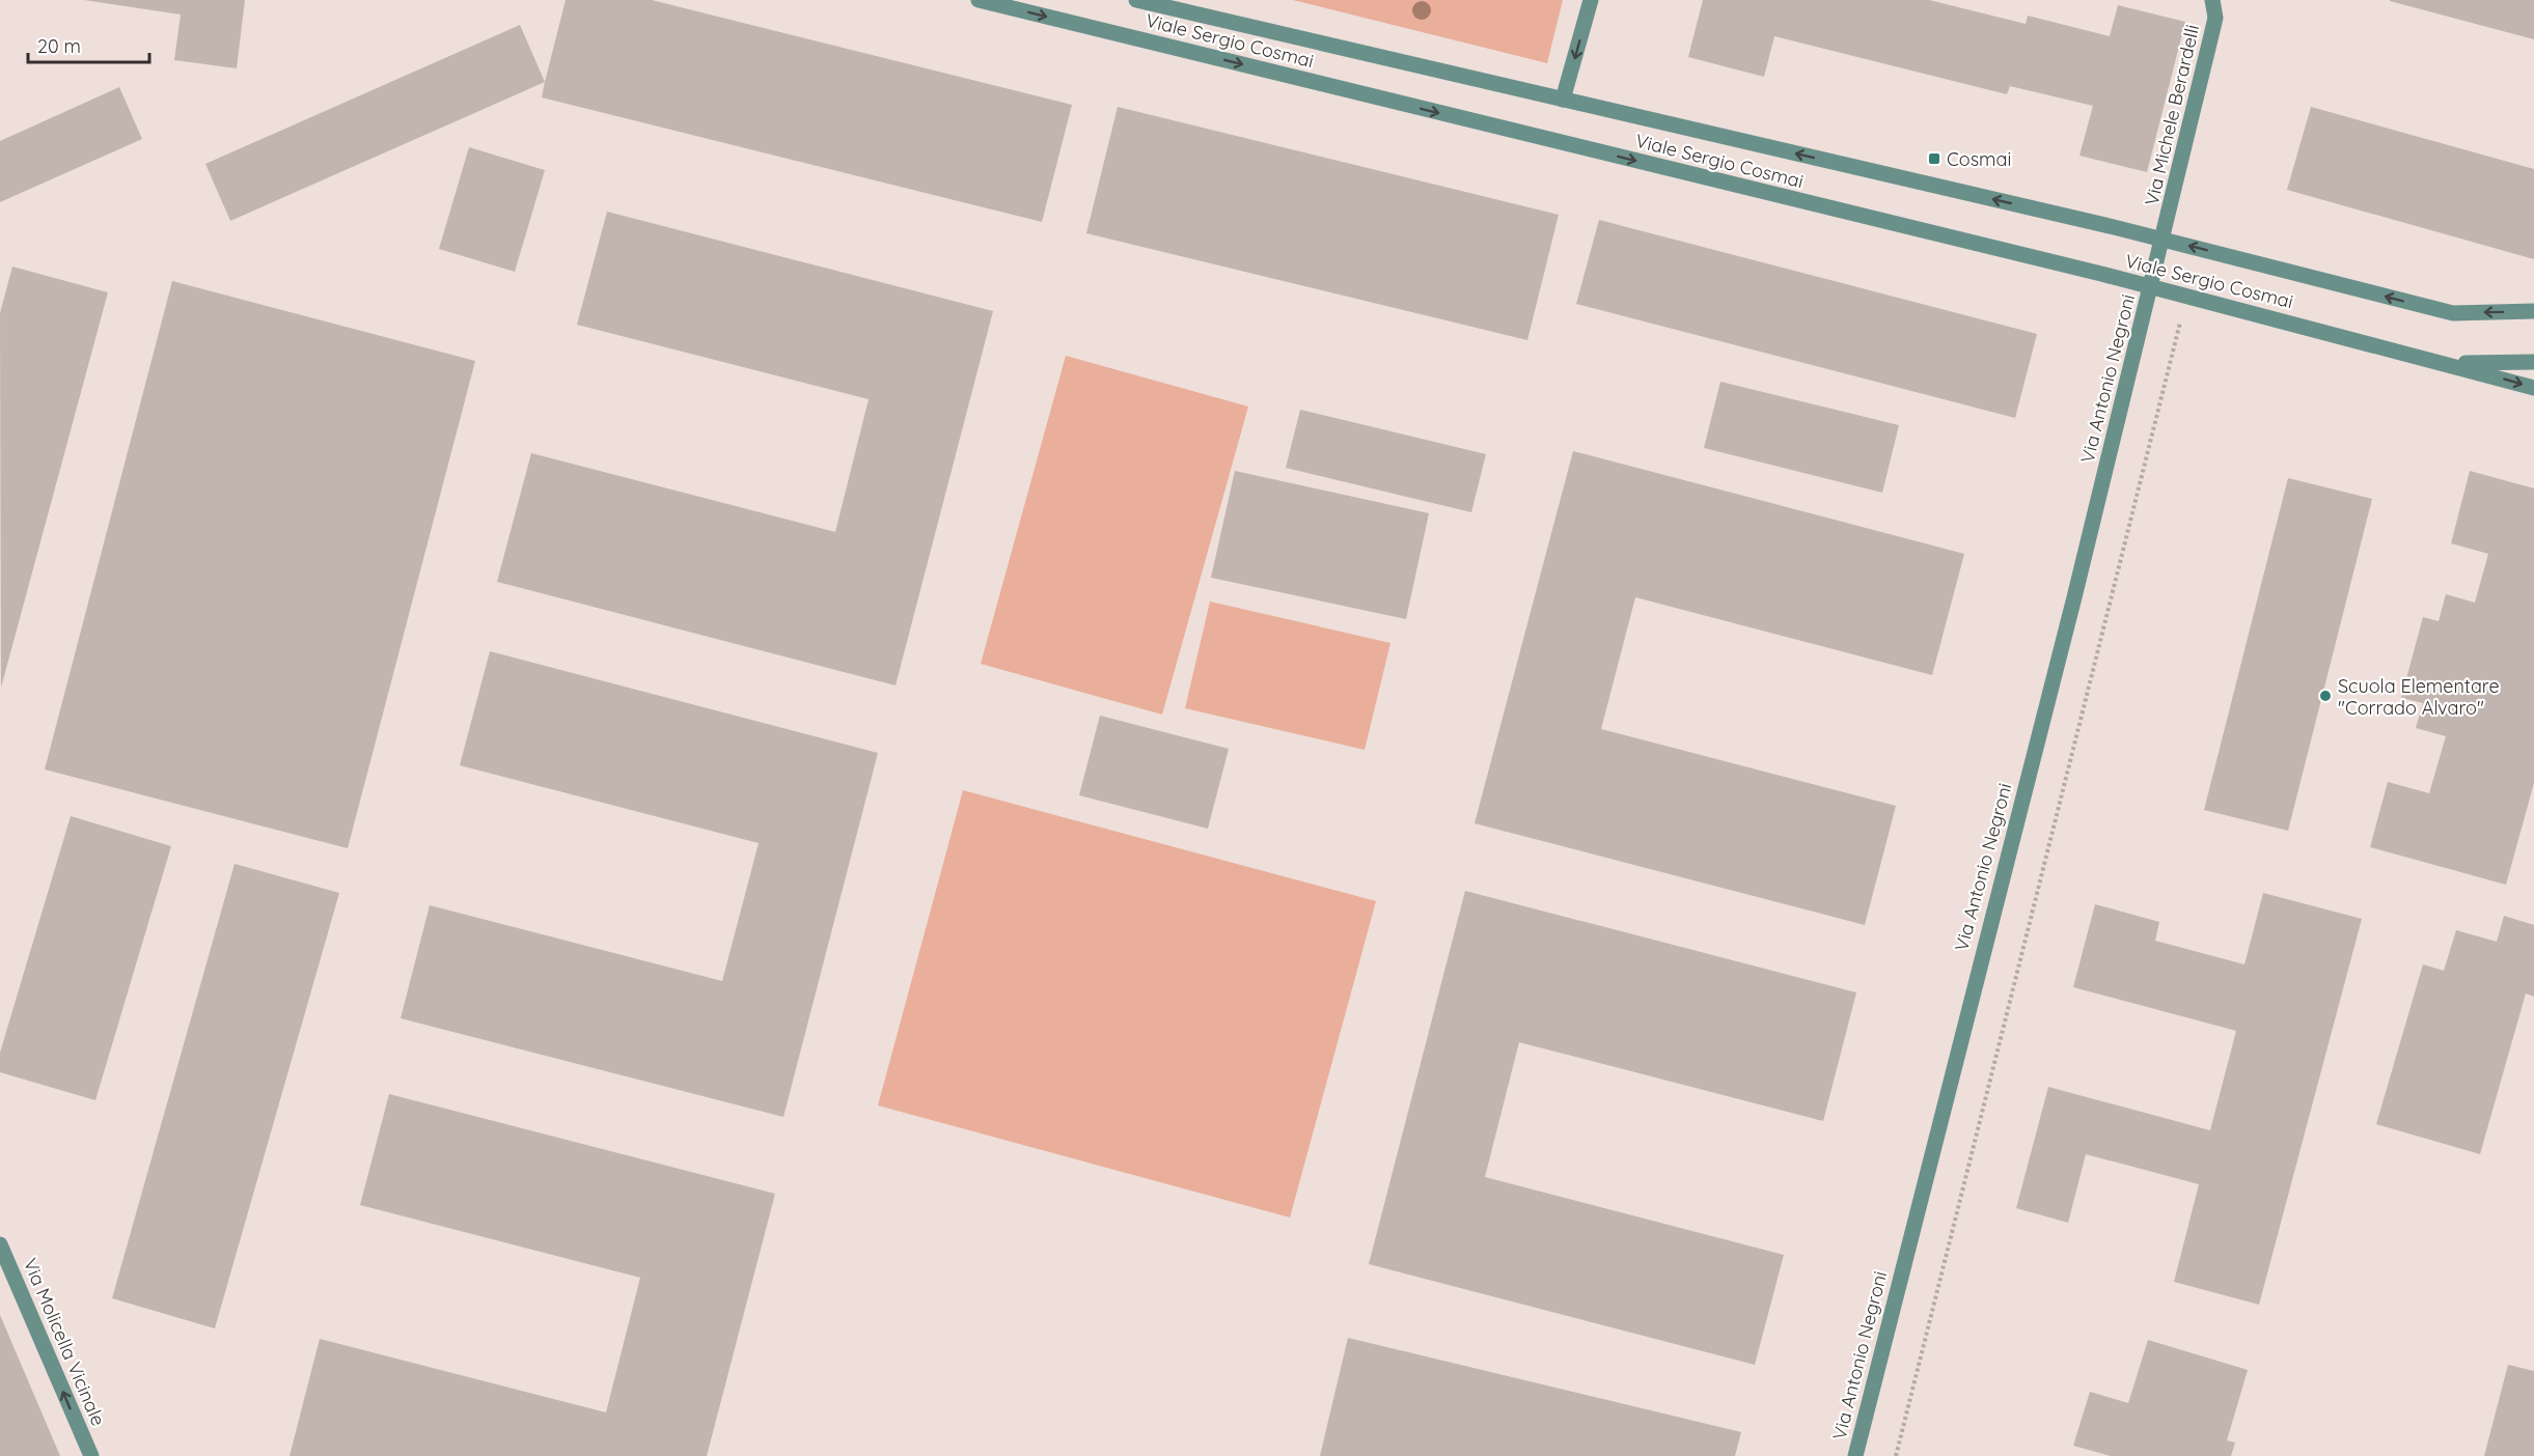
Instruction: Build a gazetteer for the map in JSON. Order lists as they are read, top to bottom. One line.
{"streets":{"street":["Viale Sergio Cosmai","Via Michele Berardelli","Via Antonio Negroni","Via Molicella Vicinale"]},"crossings":[["Viale Sergio Cosmai","Via Michele Berardelli"],["Viale Sergio Cosmai","Via Antonio Negroni"],["Via Michele Berardelli","Via Antonio Negroni"]],"one_way":["Via Molicella Vicinale"],"places":{"transit":["Cosmai"],"other":["Scuola Elementare \"Corrado Alvaro\""]},"scale_bar":"20 m"}
